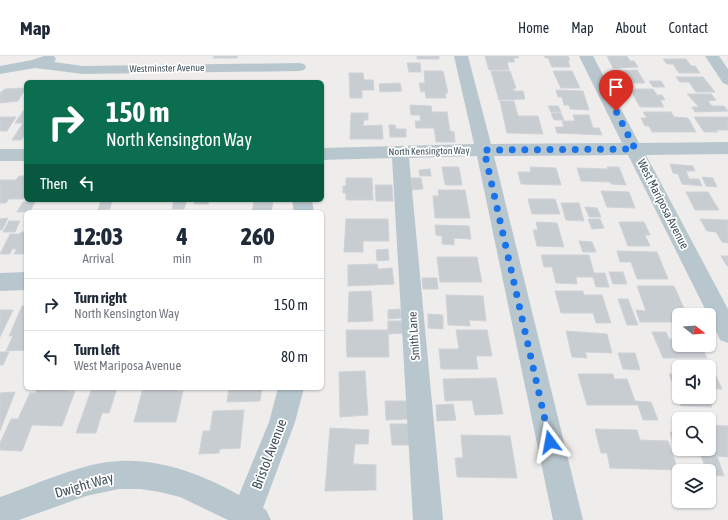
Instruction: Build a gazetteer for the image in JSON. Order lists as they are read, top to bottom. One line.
{"streets":{"street":["Westminster Avenue","North Kensington Way","West Mariposa Avenue","Smith Lane","Bristol Avenue","Dwight Way"]},"crossings":[["North Kensington Way","West Mariposa Avenue"],["North Kensington Way","Smith Lane"],["Bristol Avenue","Dwight Way"]],"north":"right","page":{"header":"Map","nav":["Home","Map","About","Contact"],"turn":["150 m","North Kensington Way"],"then":"Then","eta":["12:03","Arrival","4","min","260","m"],"list":[{"name":"Turn right","note":"North Kensington Way","value":"150 m"},{"name":"Turn left","note":"West Mariposa Avenue","value":"80 m"}]}}
